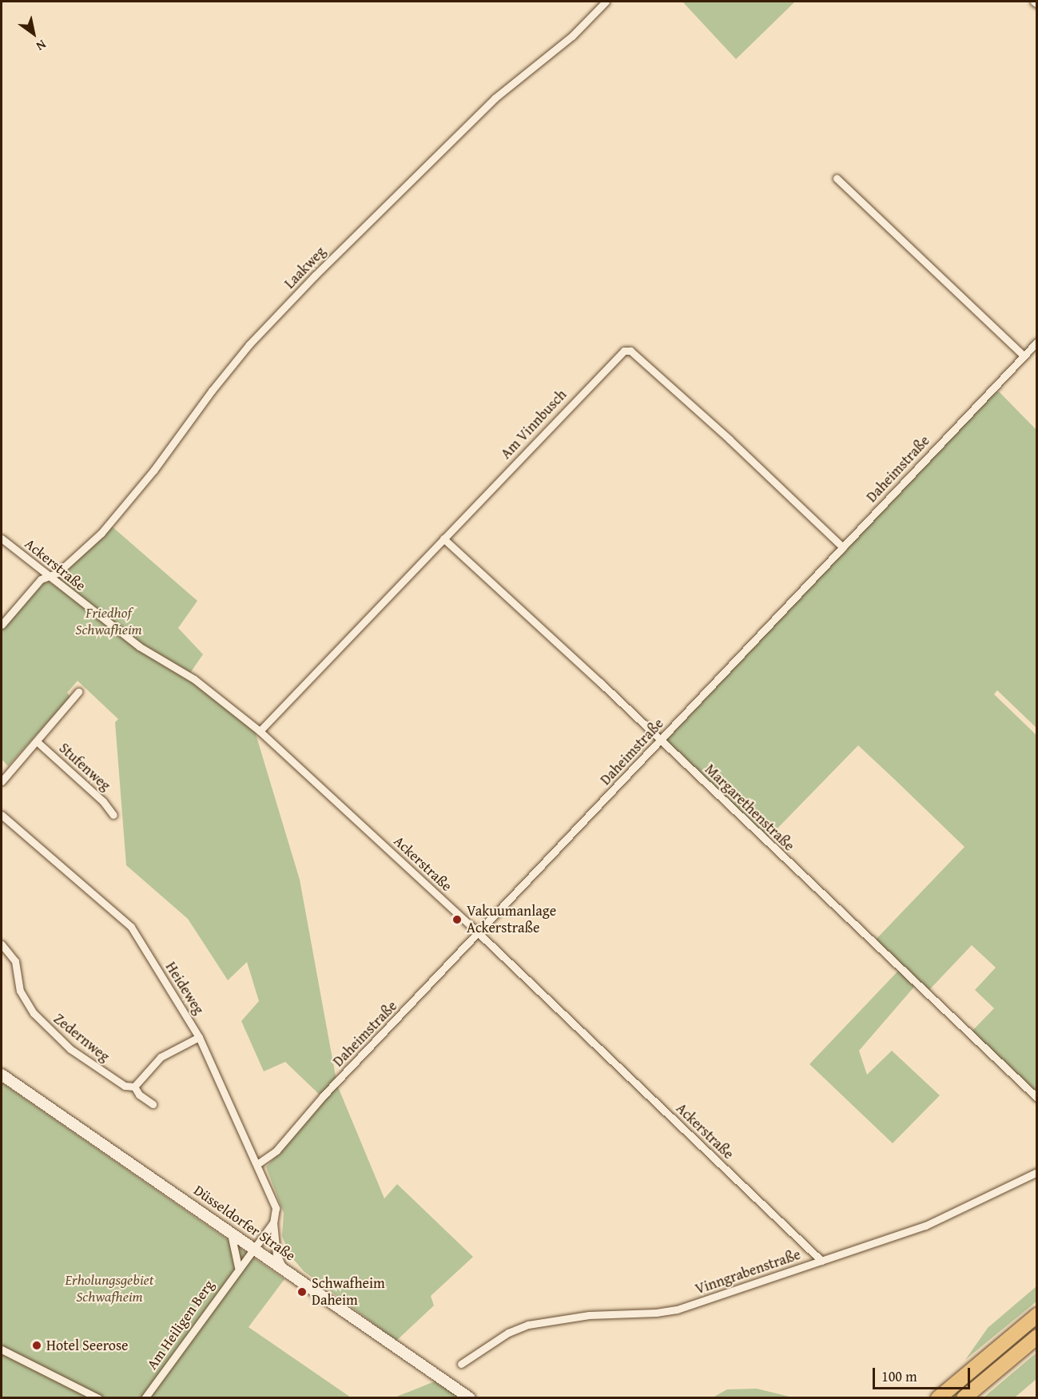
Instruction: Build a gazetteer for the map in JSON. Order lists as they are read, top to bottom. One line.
{"streets":{"main road":["Düsseldorfer Straße"],"street":["Laakweg","Am Vinnbusch","Daheimstraße","Ackerstraße","Stufenweg","Margarethenstraße","Heideweg","Zedernweg","Vinngrabenstraße","Am Heiligen Berg"]},"crossings":[["Laakweg","Ackerstraße"],["Am Vinnbusch","Daheimstraße"],["Am Vinnbusch","Ackerstraße"],["Am Vinnbusch","Margarethenstraße"],["Daheimstraße","Ackerstraße"],["Daheimstraße","Margarethenstraße"],["Daheimstraße","Heideweg"],["Ackerstraße","Vinngrabenstraße"],["Heideweg","Düsseldorfer Straße"],["Düsseldorfer Straße","Am Heiligen Berg"]],"parks":["Friedhof Schwafheim","Erholungsgebiet Schwafheim"],"places":["Vakuumanlage Ackerstraße","Schwafheim Daheim","Hotel Seerose"],"scale_bar":"100 m","north":"bottom right"}
